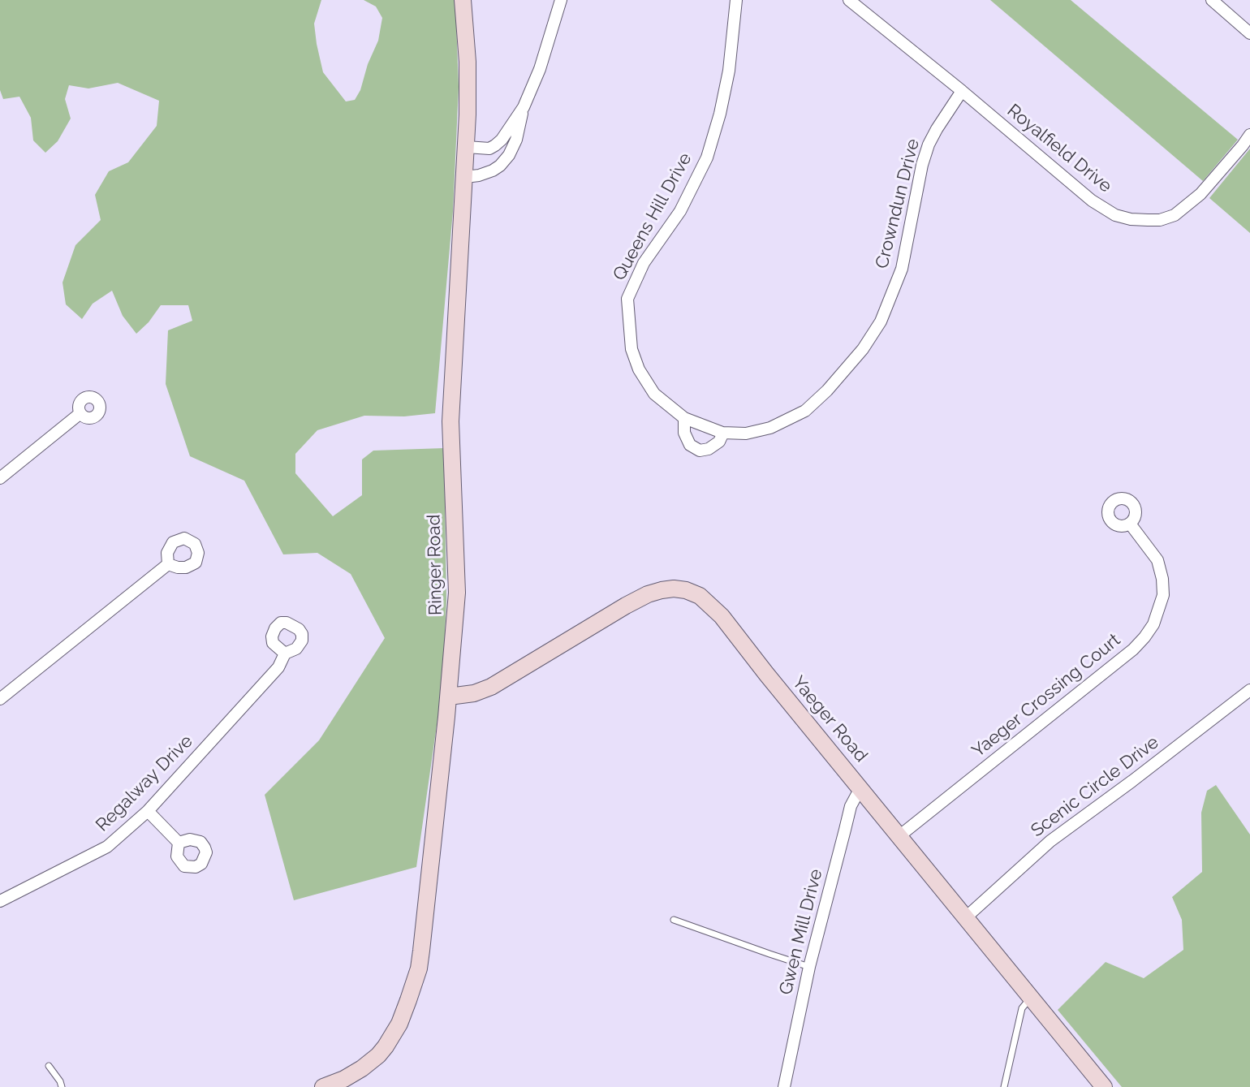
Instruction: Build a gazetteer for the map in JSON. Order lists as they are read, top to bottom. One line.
{"streets":{"street":["Royalfield Drive","Crowndun Drive","Queens Hill Drive","Ringer Road","Yaeger Crossing Court","Yaeger Road","Regalway Drive","Scenic Circle Drive","Gwen Mill Drive"]},"crossings":[["Royalfield Drive","Crowndun Drive"],["Crowndun Drive","Queens Hill Drive"],["Ringer Road","Yaeger Road"],["Yaeger Crossing Court","Yaeger Road"],["Yaeger Road","Scenic Circle Drive"],["Yaeger Road","Gwen Mill Drive"]]}
